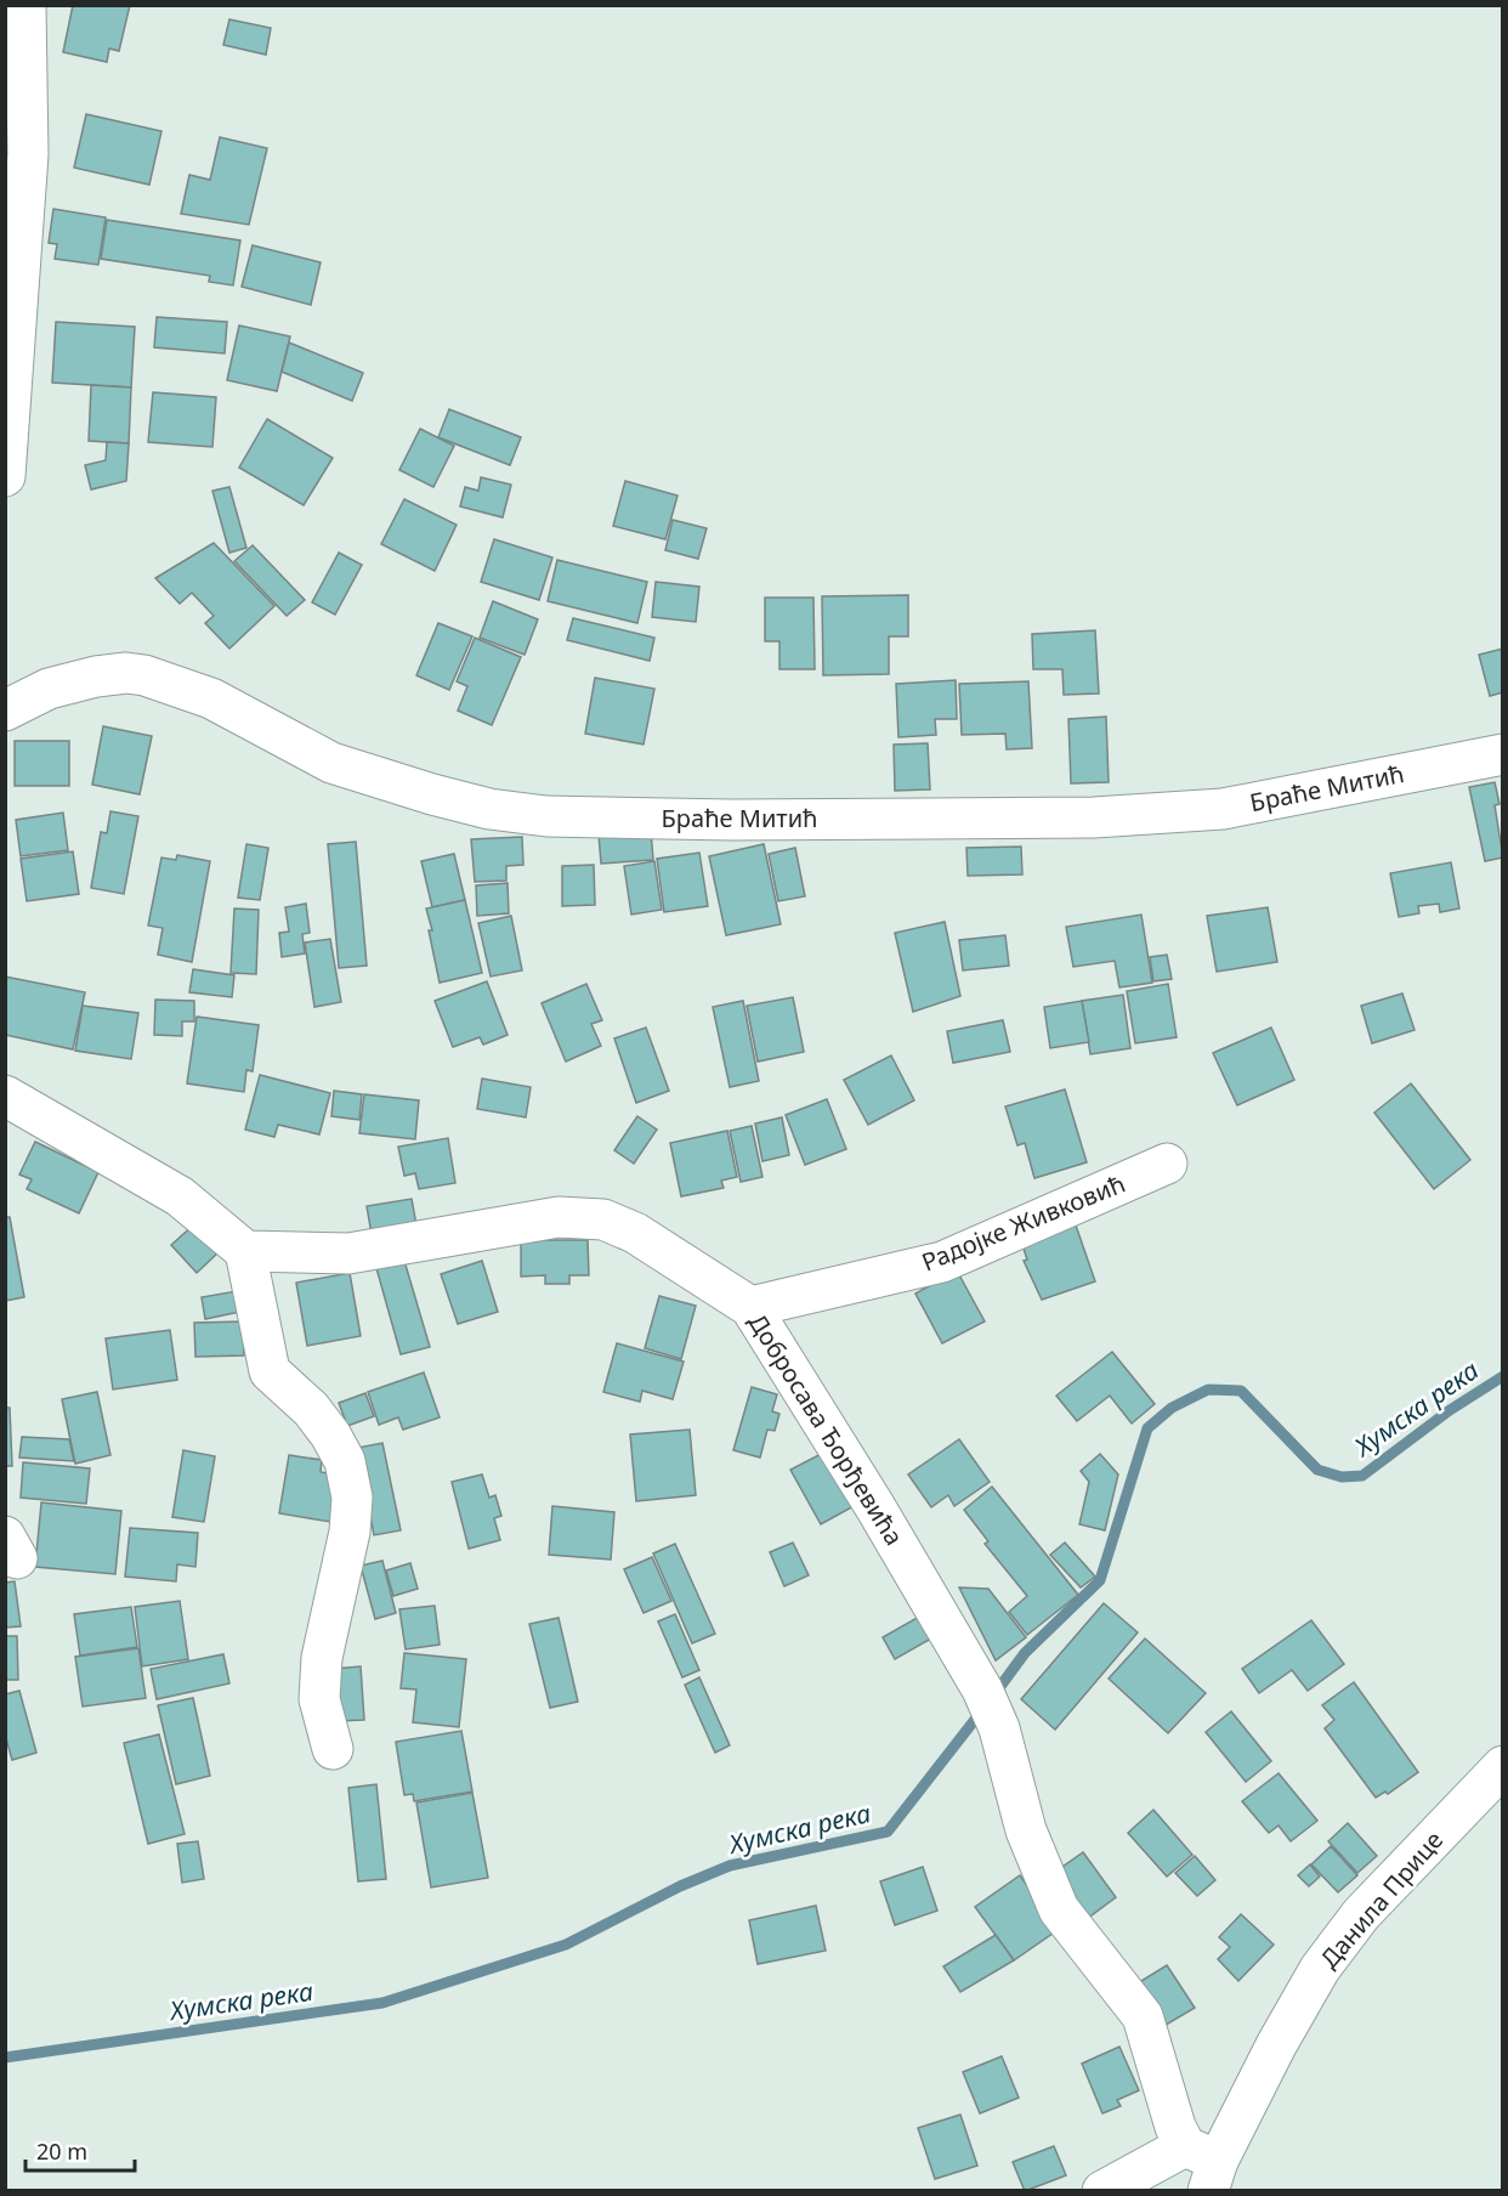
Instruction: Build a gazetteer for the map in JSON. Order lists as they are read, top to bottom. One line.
{"streets":{"street":["Браће Митић","Радојке Живковић","Добросава Ђорђевића","Данила Прице"]},"crossings":[["Радојке Живковић","Добросава Ђорђевића"],["Добросава Ђорђевића","Данила Прице"]],"water":["Хумска река"],"scale_bar":"20 m"}
